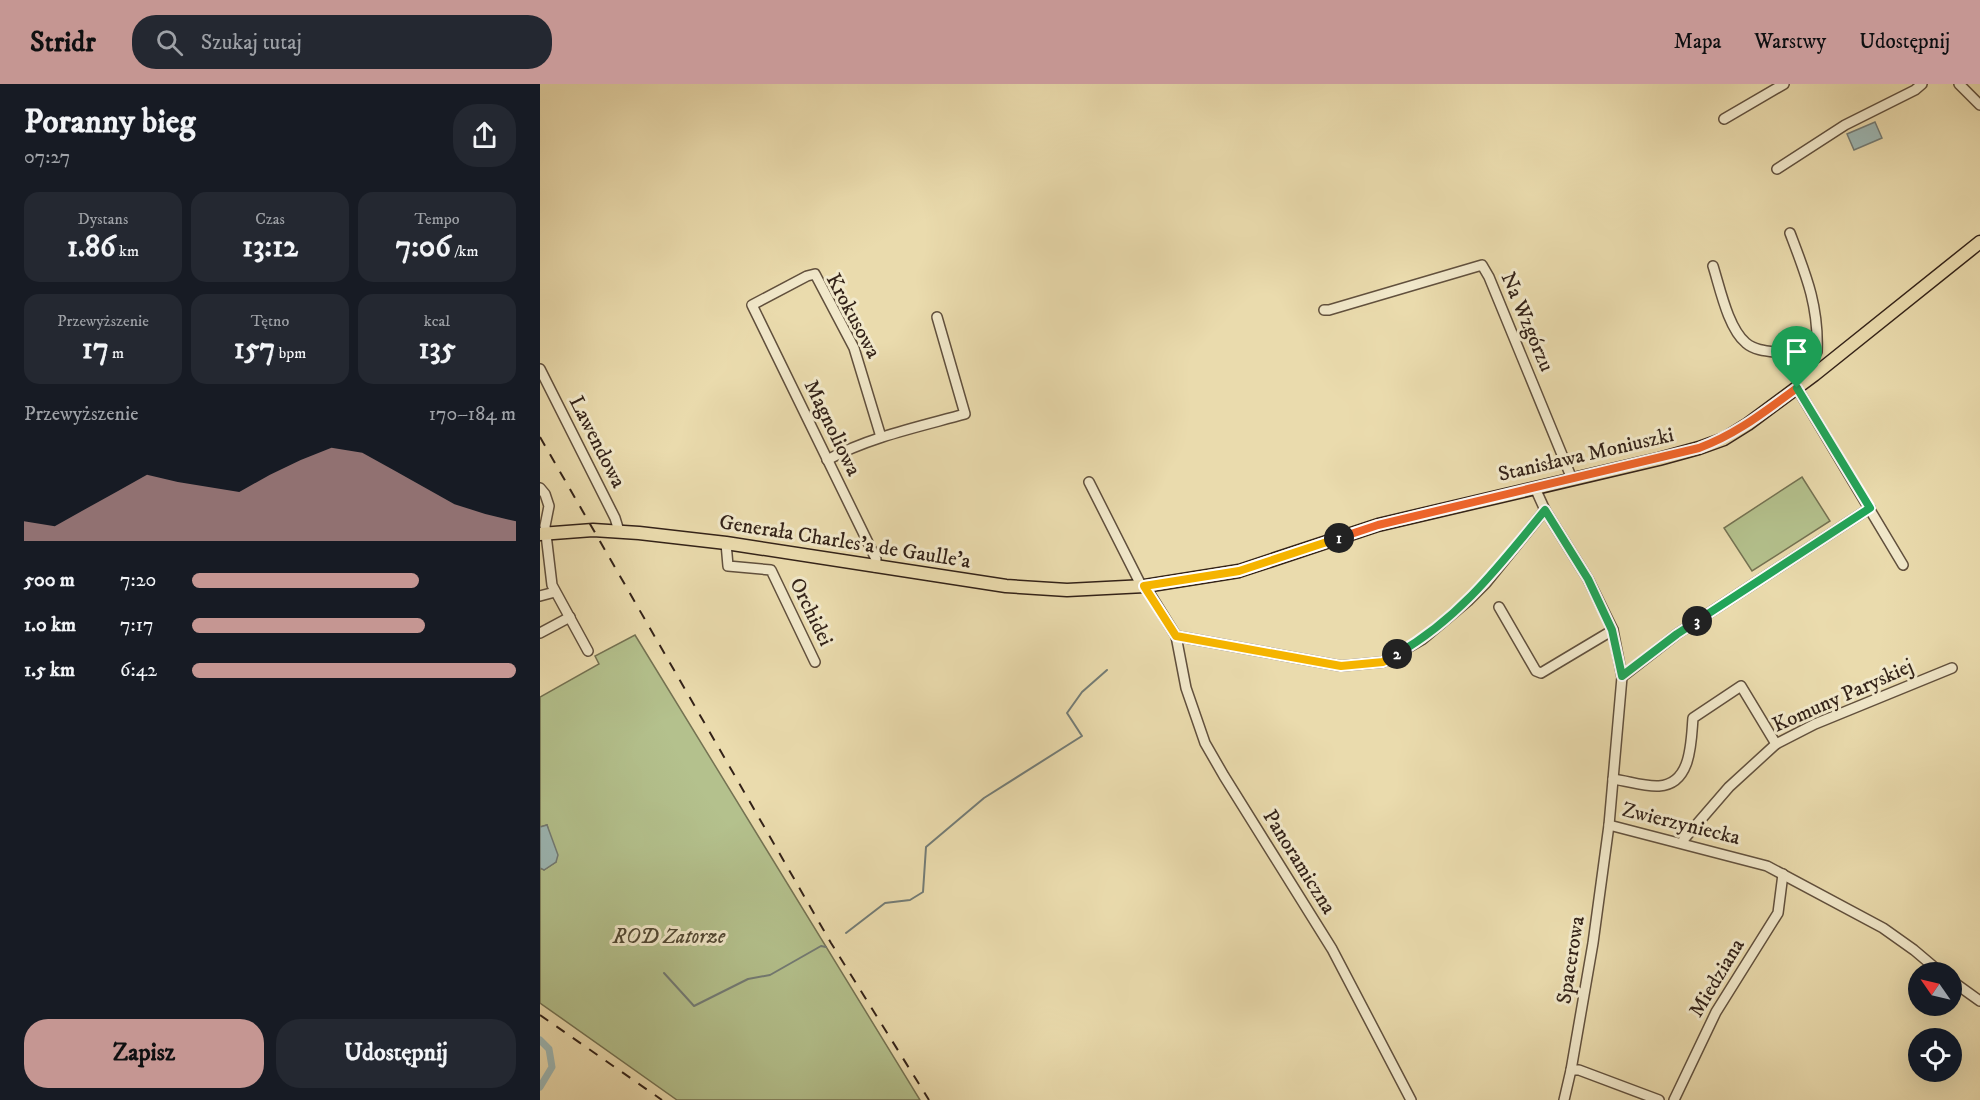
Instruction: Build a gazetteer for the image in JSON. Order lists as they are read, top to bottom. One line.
{"streets":{"main road":["Stanisława Moniuszki","Generała Charles'a de Gaulle'a"],"street":["Krokusowa","Na Wzgórzu","Magnoliowa","Lawendowa","Orchidei","Komuny Paryskiej","Zwierzyniecka","Panoramiczna","Spacerowa","Miedziana"]},"crossings":[["Krokusowa","Magnoliowa"],["Na Wzgórzu","Stanisława Moniuszki"],["Magnoliowa","Generała Charles'a de Gaulle'a"],["Lawendowa","Generała Charles'a de Gaulle'a"],["Stanisława Moniuszki","Generała Charles'a de Gaulle'a"],["Stanisława Moniuszki","Zwierzyniecka"],["Generała Charles'a de Gaulle'a","Orchidei"],["Komuny Paryskiej","Zwierzyniecka"],["Zwierzyniecka","Spacerowa"],["Zwierzyniecka","Miedziana"]],"parks":["ROD Zatorze"],"north":"top left","page":{"header":"Stridr","search":"Szukaj tutaj","nav":["Mapa","Warstwy","Udostępnij"],"heading":["Poranny bieg","07:27"],"stats":[["Dystans","1.86 km"],["Czas","13:12"],["Tempo","7:06 /km"],["Przewyższenie","17 m"],["Tętno","157 bpm"],["kcal","135"]],"chart":["Przewyższenie","170–184 m"],"pins":["1","3","2"],"list":[{"name":"500 m","note":"7:20"},{"name":"1.0 km","note":"7:17"},{"name":"1.5 km","note":"6:42"}],"buttons":["Zapisz","Udostępnij"]}}
